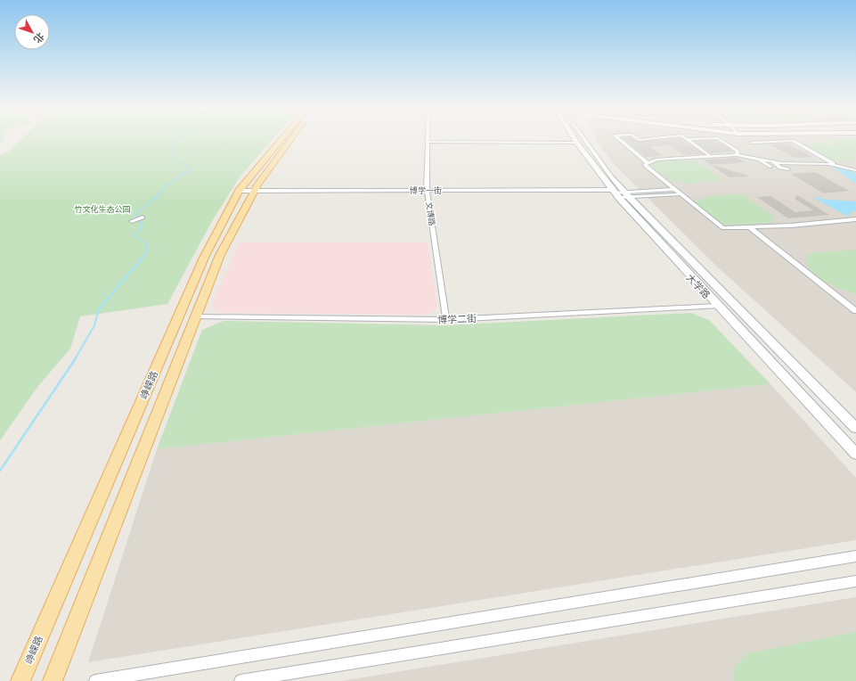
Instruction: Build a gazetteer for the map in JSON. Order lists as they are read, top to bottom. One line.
{"streets":{"main road":["大学路","峥嵘路"],"street":["博学一街","文博路","博学二街"]},"crossings":[["博学一街","文博路"],["博学一街","大学路"],["博学一街","峥嵘路"],["文博路","博学二街"],["大学路","博学二街"],["博学二街","峥嵘路"]],"parks":["竹文化生态公园"],"north":"bottom right"}
